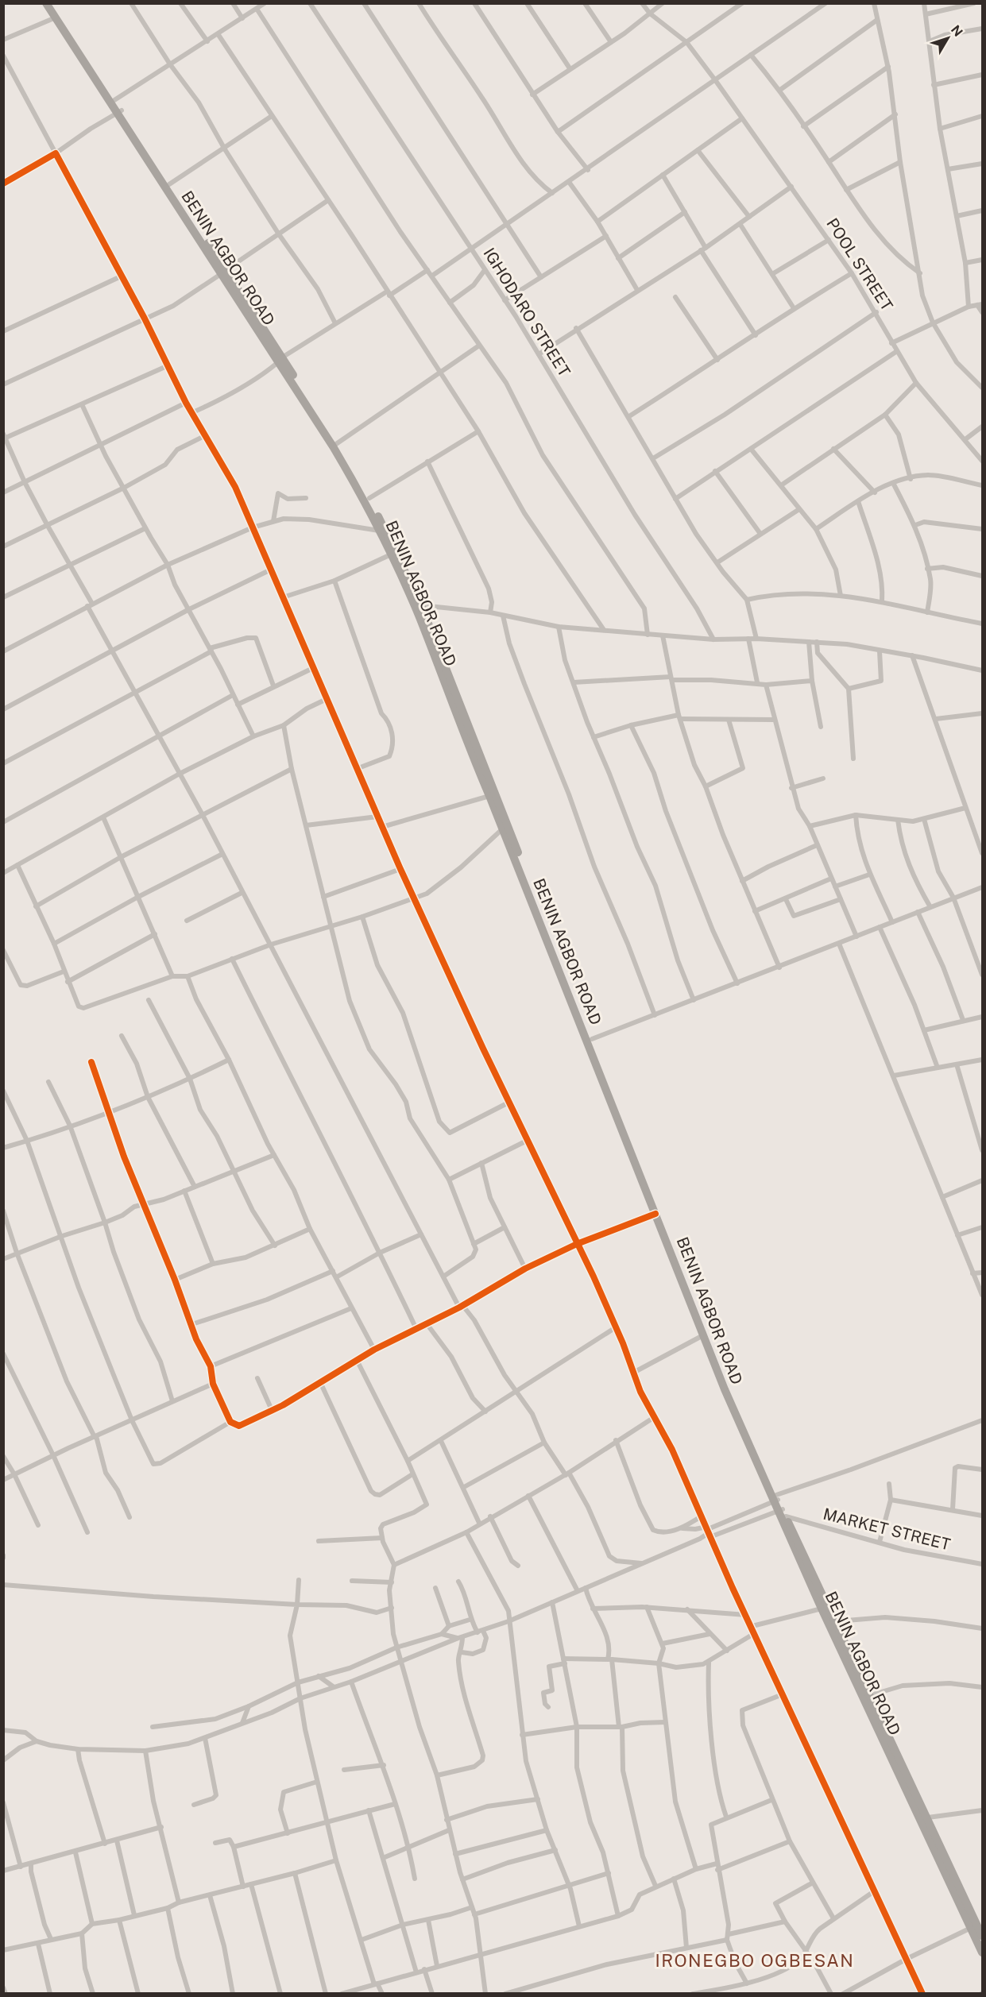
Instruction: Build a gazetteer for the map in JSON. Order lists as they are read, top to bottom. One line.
{"streets":{"highway":["BENIN AGBOR ROAD"],"street":["POOL STREET","IGHODARO STREET","MARKET STREET"]},"crossings":[["BENIN AGBOR ROAD","MARKET STREET"]],"districts":["IRONEGBO OGBESAN"],"north":"top right"}
